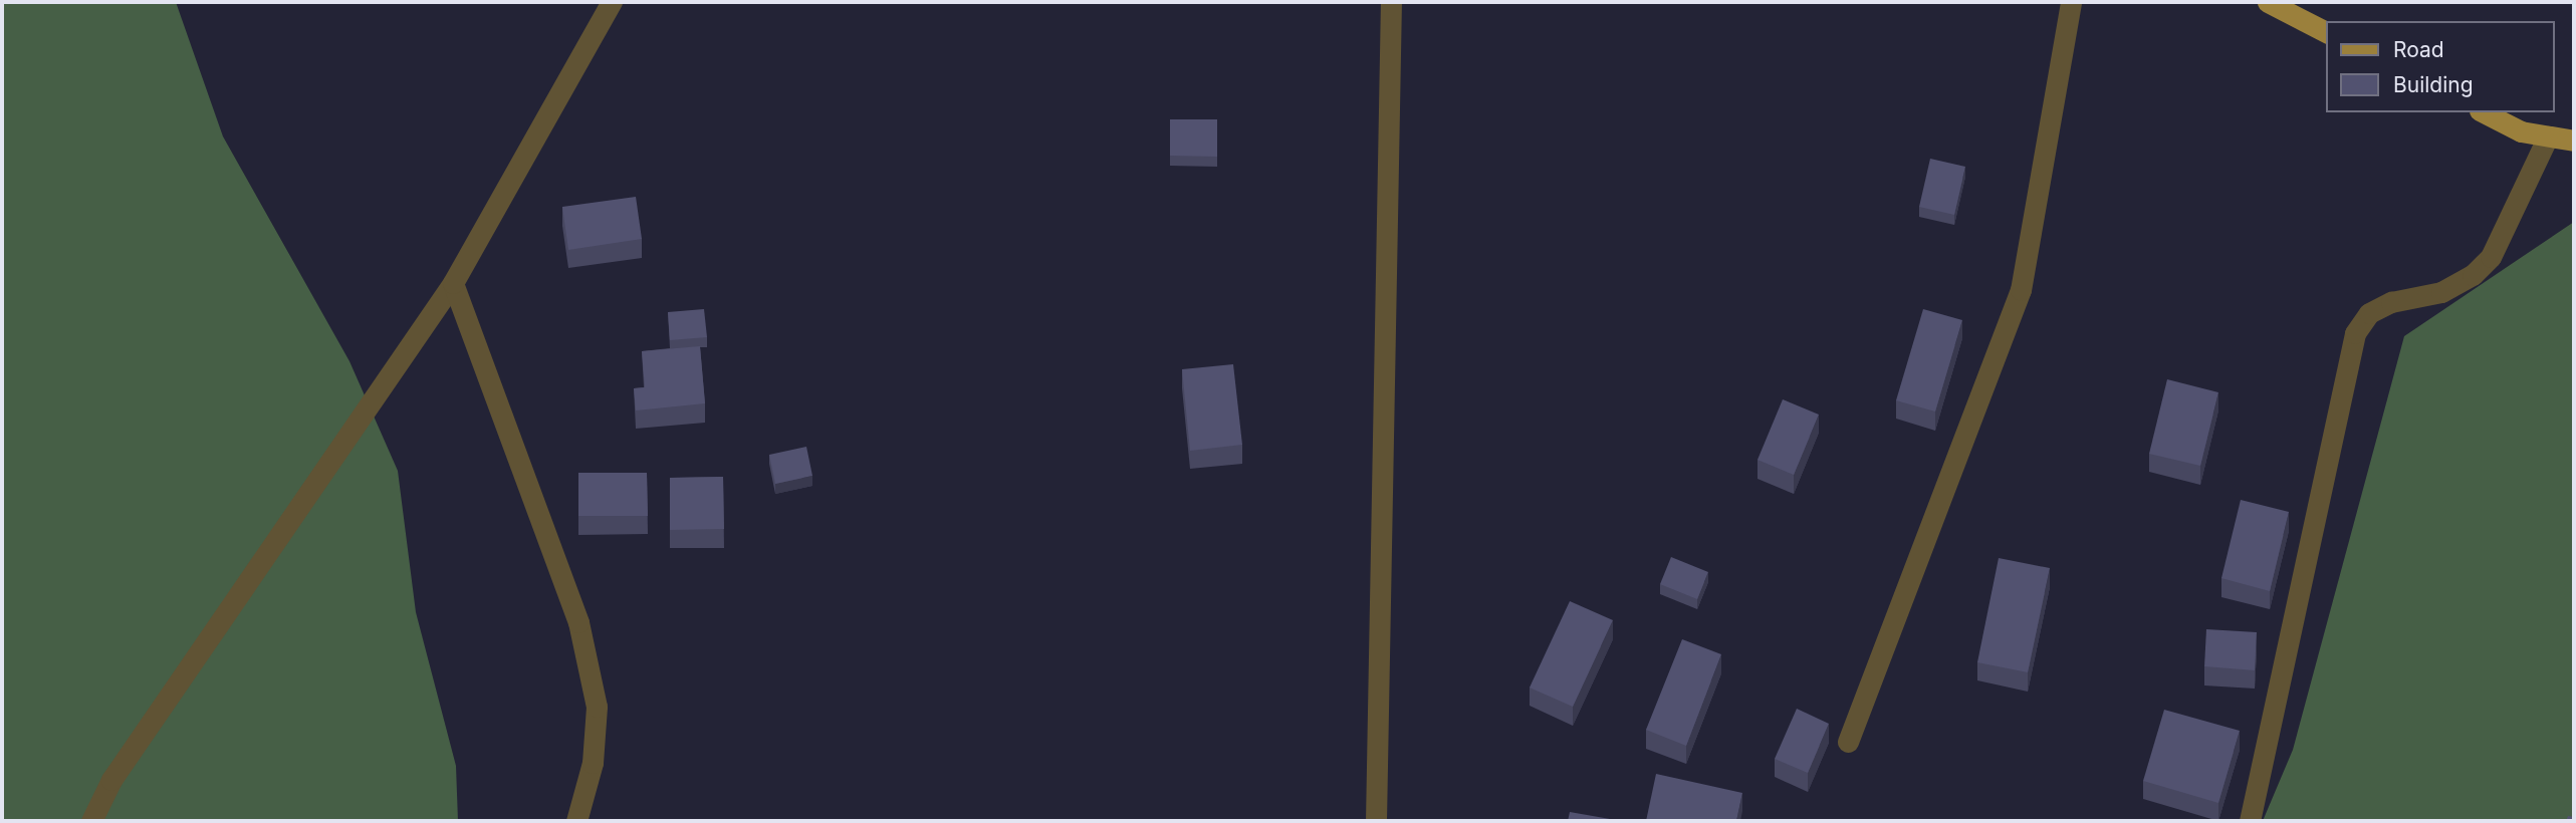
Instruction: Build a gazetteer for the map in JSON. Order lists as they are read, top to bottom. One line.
{"legend":["Road","Building"]}
